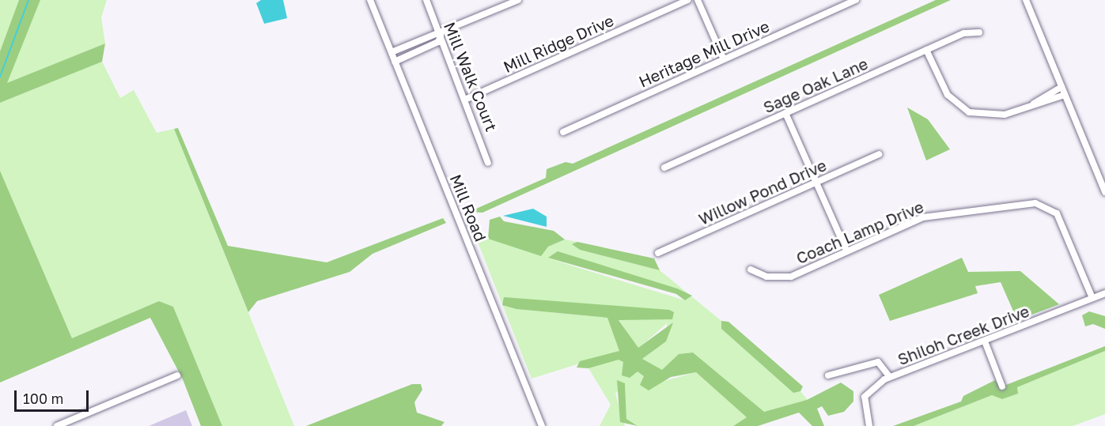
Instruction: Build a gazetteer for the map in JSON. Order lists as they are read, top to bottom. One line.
{"streets":{"street":["Mill Ridge Drive","Heritage Mill Drive","Mill Walk Court","Sage Oak Lane","Willow Pond Drive","Mill Road","Coach Lamp Drive","Shiloh Creek Drive"]},"crossings":[["Mill Ridge Drive","Mill Walk Court"],["Coach Lamp Drive","Shiloh Creek Drive"]],"scale_bar":"100 m"}
